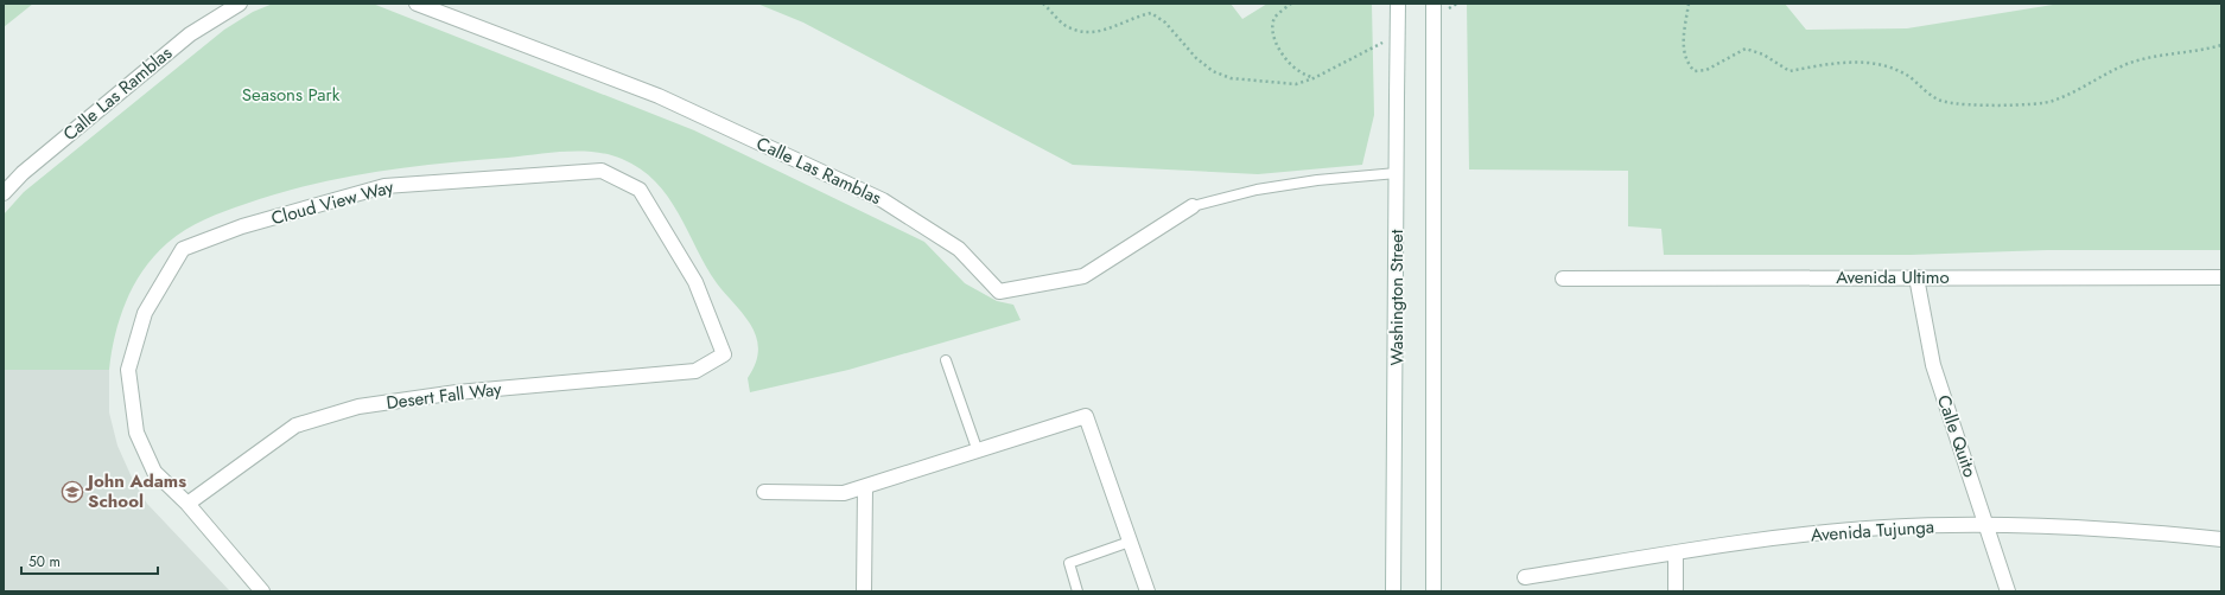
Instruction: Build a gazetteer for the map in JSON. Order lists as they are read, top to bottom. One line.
{"streets":{"street":["Calle Las Ramblas","Cloud View Way","Avenida Ultimo","Washington Street","Desert Fall Way","Calle Quito","Avenida Tujunga"]},"crossings":[["Cloud View Way","Desert Fall Way"],["Avenida Ultimo","Calle Quito"],["Calle Quito","Avenida Tujunga"]],"parks":["Seasons Park"],"places":{"school or university":["John Adams School"]},"scale_bar":"50 m"}
